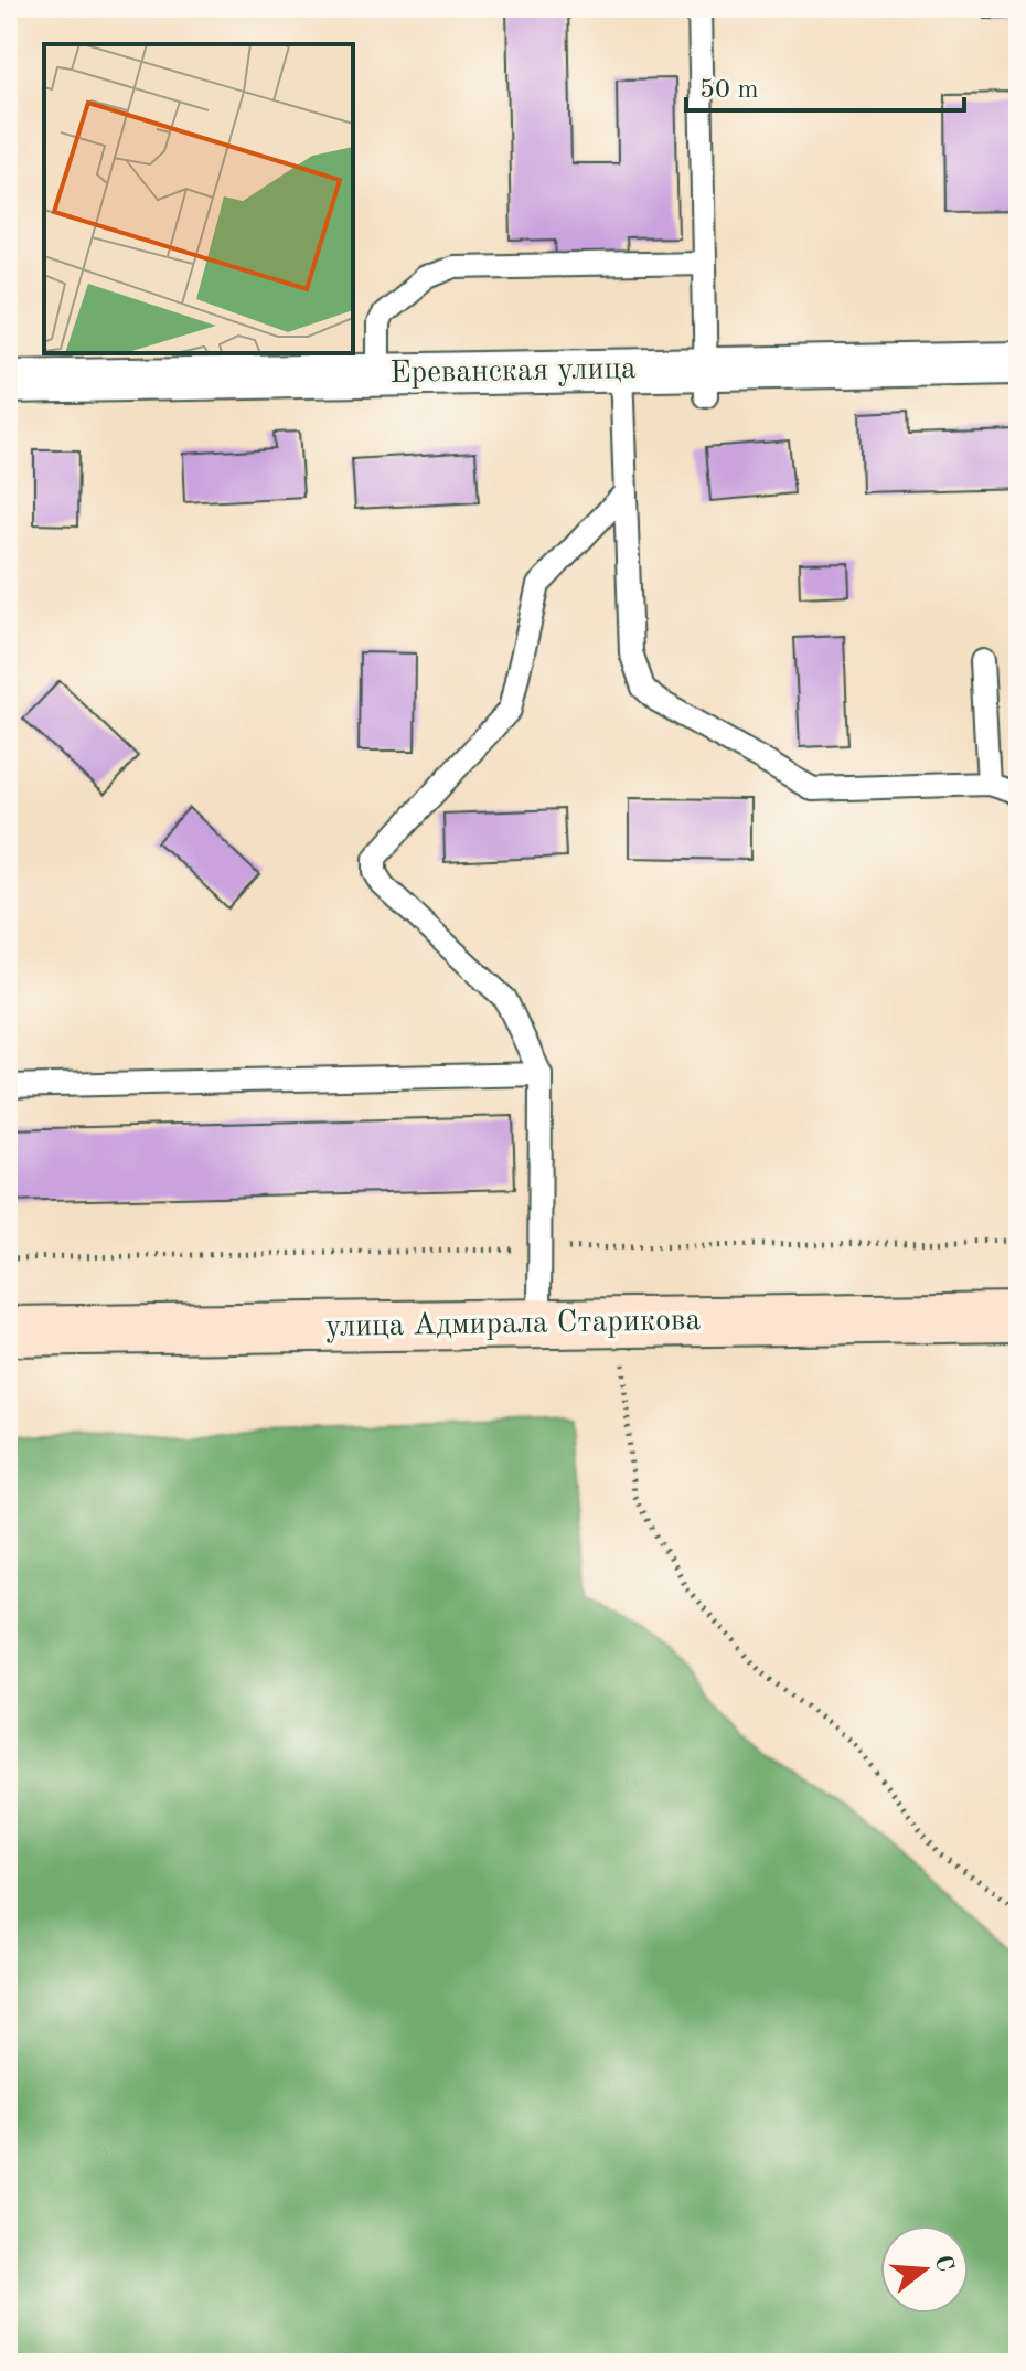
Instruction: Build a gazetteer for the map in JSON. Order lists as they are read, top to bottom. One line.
{"streets":{"street":["Ереванская улица","улица Адмирала Старикова"]},"scale_bar":"50 m","north":"right"}
